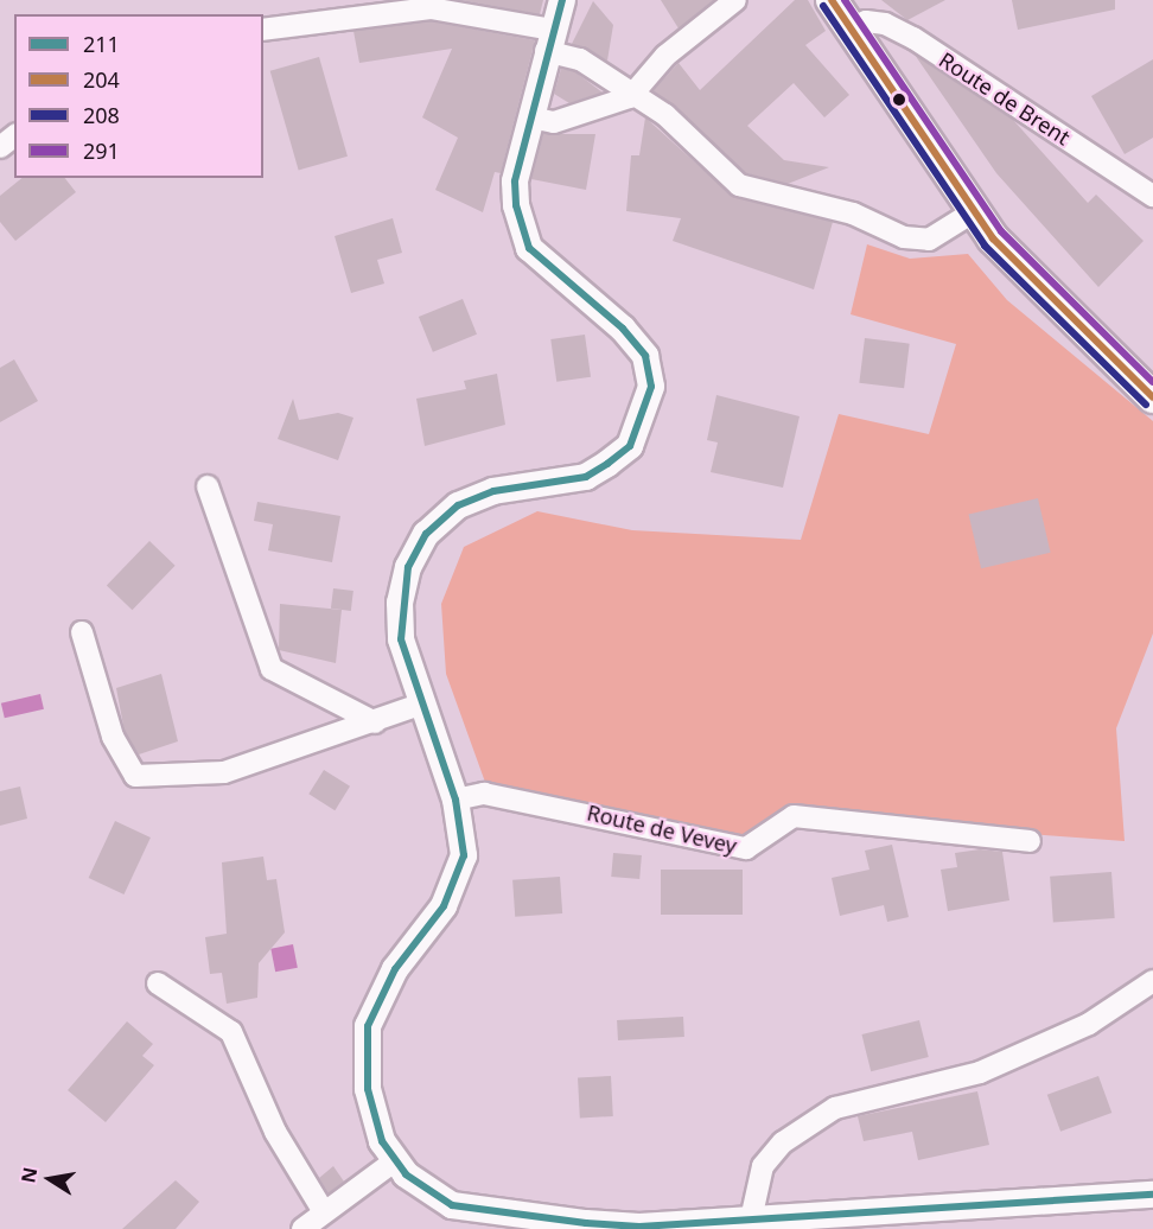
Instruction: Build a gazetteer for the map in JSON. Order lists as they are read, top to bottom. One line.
{"streets":{"street":["Route de Brent","Route de Vevey"]},"lines":["transit line 211","transit line 204","transit line 291","transit line 208"],"legend":["211","204","208","291"],"north":"left"}
